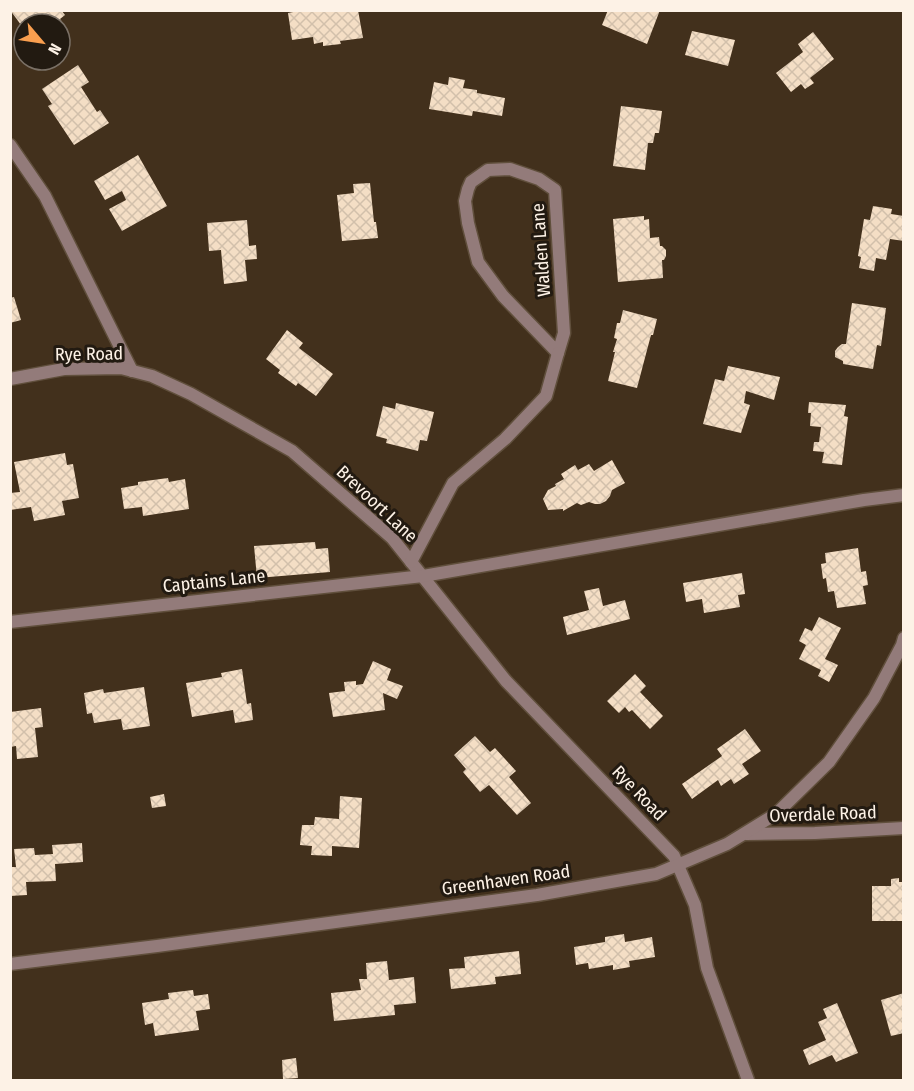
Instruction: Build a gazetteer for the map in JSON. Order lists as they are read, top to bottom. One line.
{"streets":{"street":["Walden Lane","Rye Road","Brevoort Lane","Captains Lane","Overdale Road","Greenhaven Road"]},"crossings":[["Walden Lane","Brevoort Lane"],["Rye Road","Brevoort Lane"],["Rye Road","Captains Lane"],["Rye Road","Greenhaven Road"],["Brevoort Lane","Captains Lane"],["Overdale Road","Greenhaven Road"]],"north":"bottom right"}
